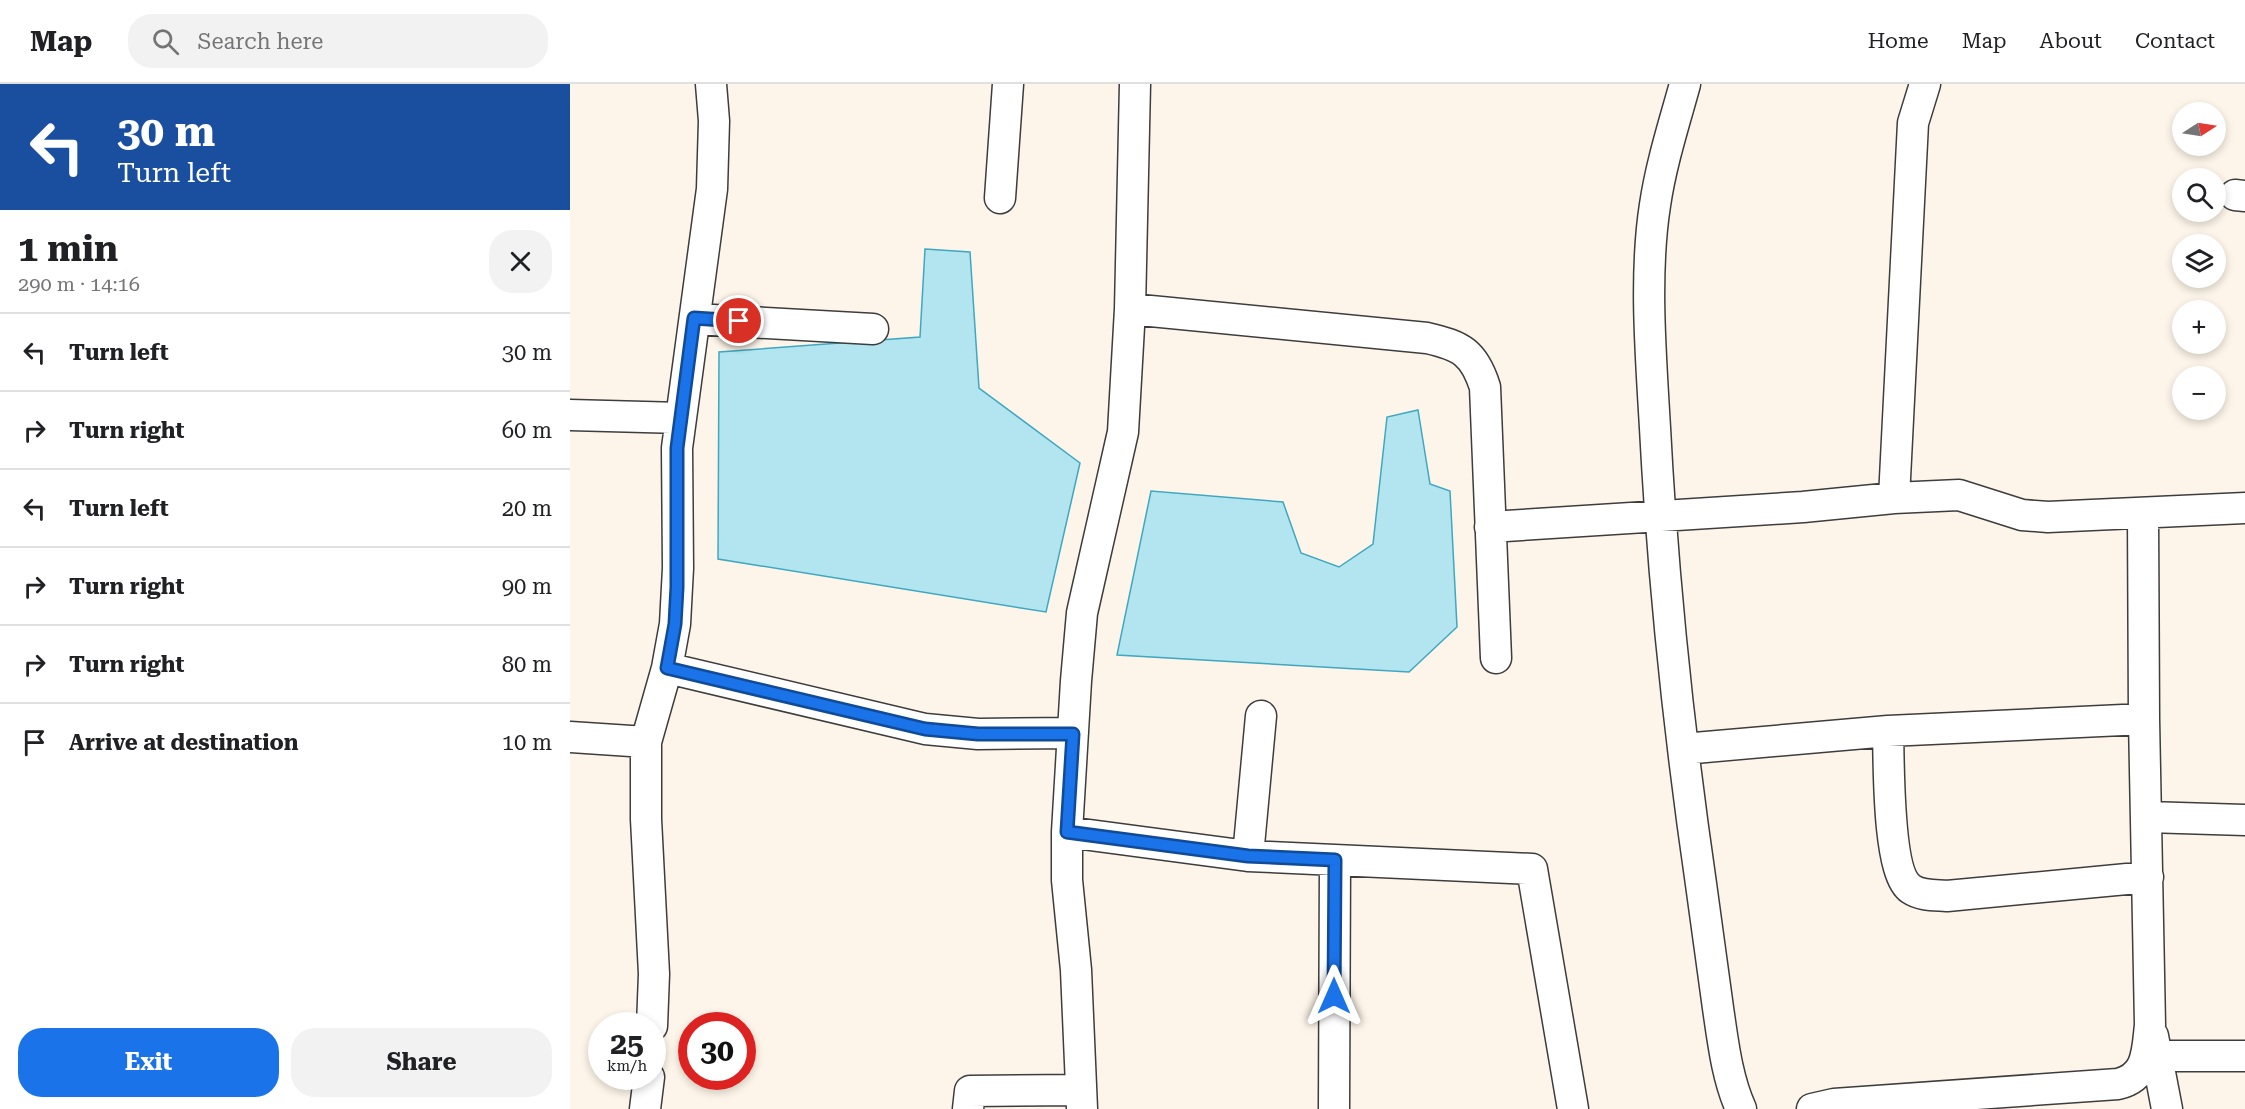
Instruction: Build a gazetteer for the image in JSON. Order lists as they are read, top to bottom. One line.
{"north":"right","page":{"header":"Map","search":"Search here","nav":["Home","Map","About","Contact"],"turn":["30 m","Turn left"],"map_buttons":["+","−"],"heading":["1 min","290 m · 14:16"],"list":[{"name":"Turn left","value":"30 m"},{"name":"Turn right","value":"60 m"},{"name":"Turn left","value":"20 m"},{"name":"Turn right","value":"90 m"},{"name":"Turn right","value":"80 m"},{"name":"Arrive at destination","value":"10 m"}],"speed":"25 km/h","limit":"30","buttons":["Exit","Share"]}}
